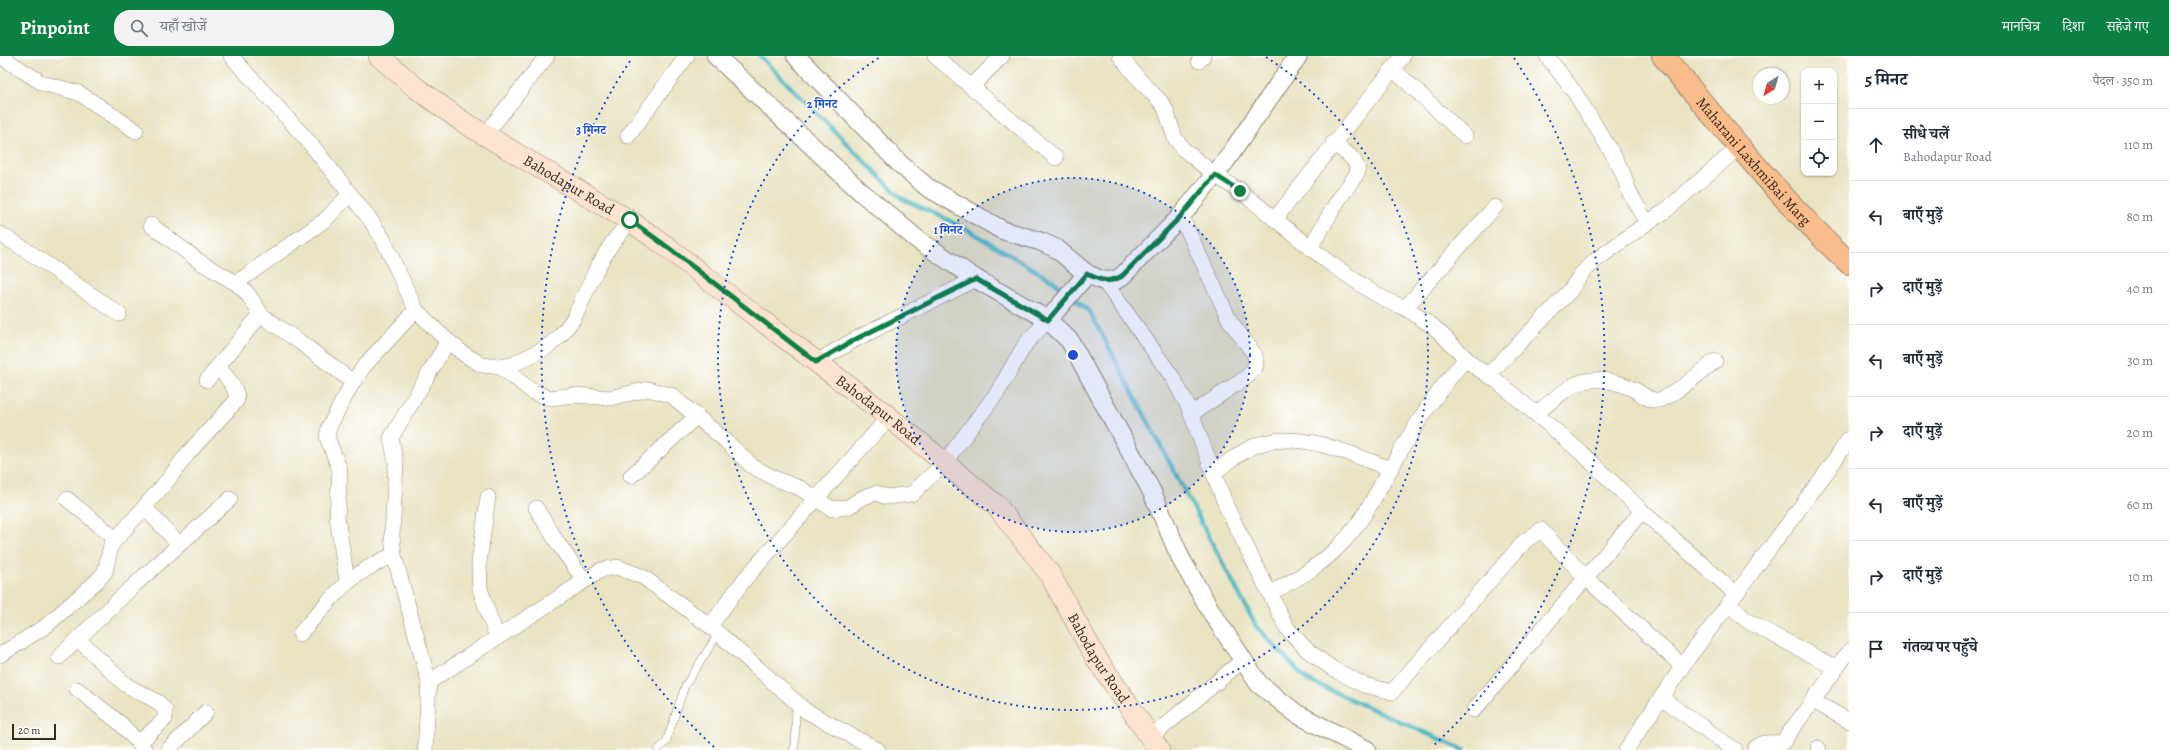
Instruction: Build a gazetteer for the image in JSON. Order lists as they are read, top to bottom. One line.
{"streets":{"main road":["Maharani LaxhmiBai Marg","Bahodapur Road"]},"scale_bar":"20 m","north":"bottom left","page":{"header":"Pinpoint","search":"यहाँ खोजें","nav":["मानचित्र","दिशा","सहेजे गए"],"heading":["5 मिनट","पैदल · 350 m"],"map_buttons":["+","−"],"list":[["सीधे चलें","Bahodapur Road","110 m"],["बाएँ मुड़ें","80 m"],["दाएँ मुड़ें","40 m"],["बाएँ मुड़ें","30 m"],["दाएँ मुड़ें","20 m"],["बाएँ मुड़ें","60 m"],["दाएँ मुड़ें","10 m"],"गंतव्य पर पहुँचे"],"scale":"20 m"},"rings":["2 मिनट","3 मिनट","1 मिनट"]}
